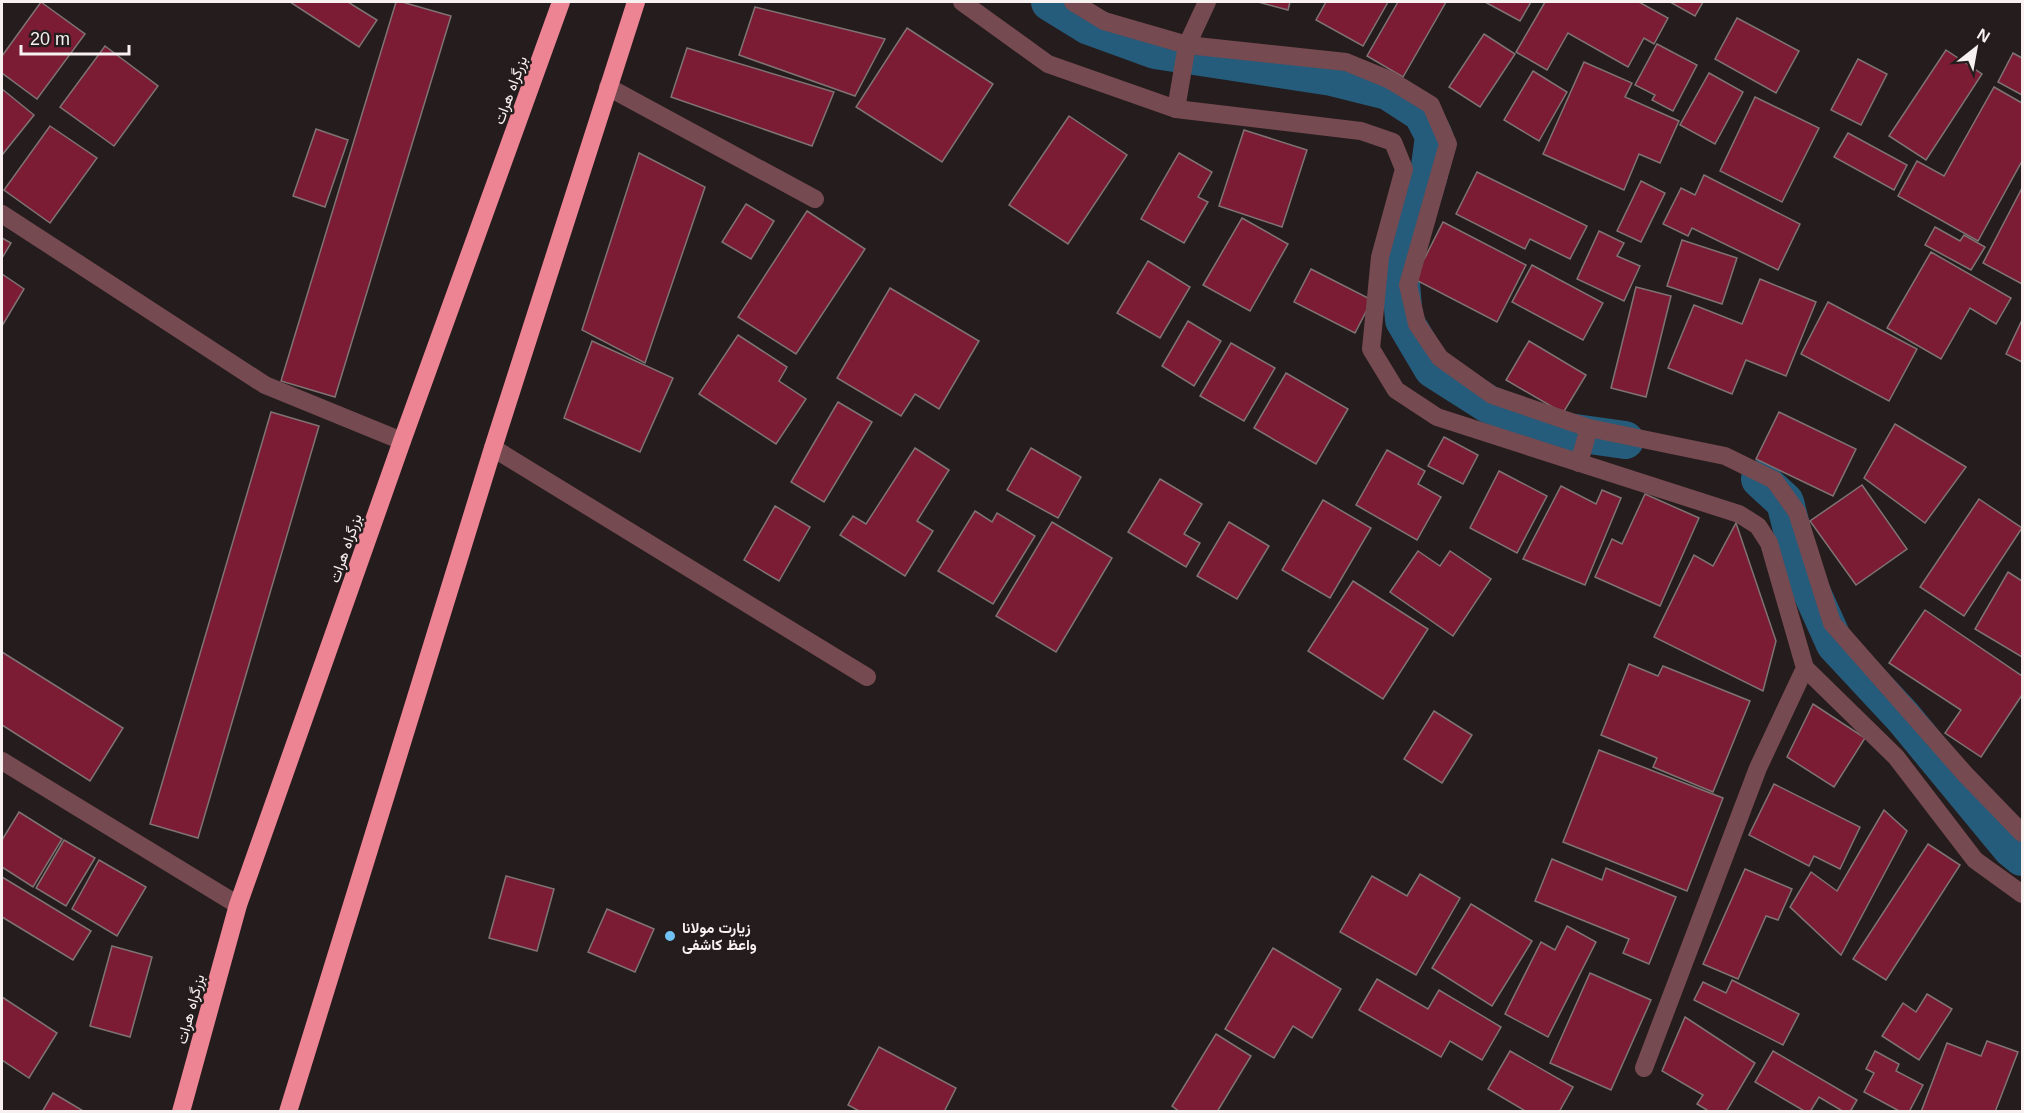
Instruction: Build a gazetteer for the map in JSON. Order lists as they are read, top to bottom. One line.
{"streets":{"highway":["بزرگراه هرات"]},"places":["زیارت مولانا واعظ کاشفی"],"scale_bar":"20 m","north":"top right"}
